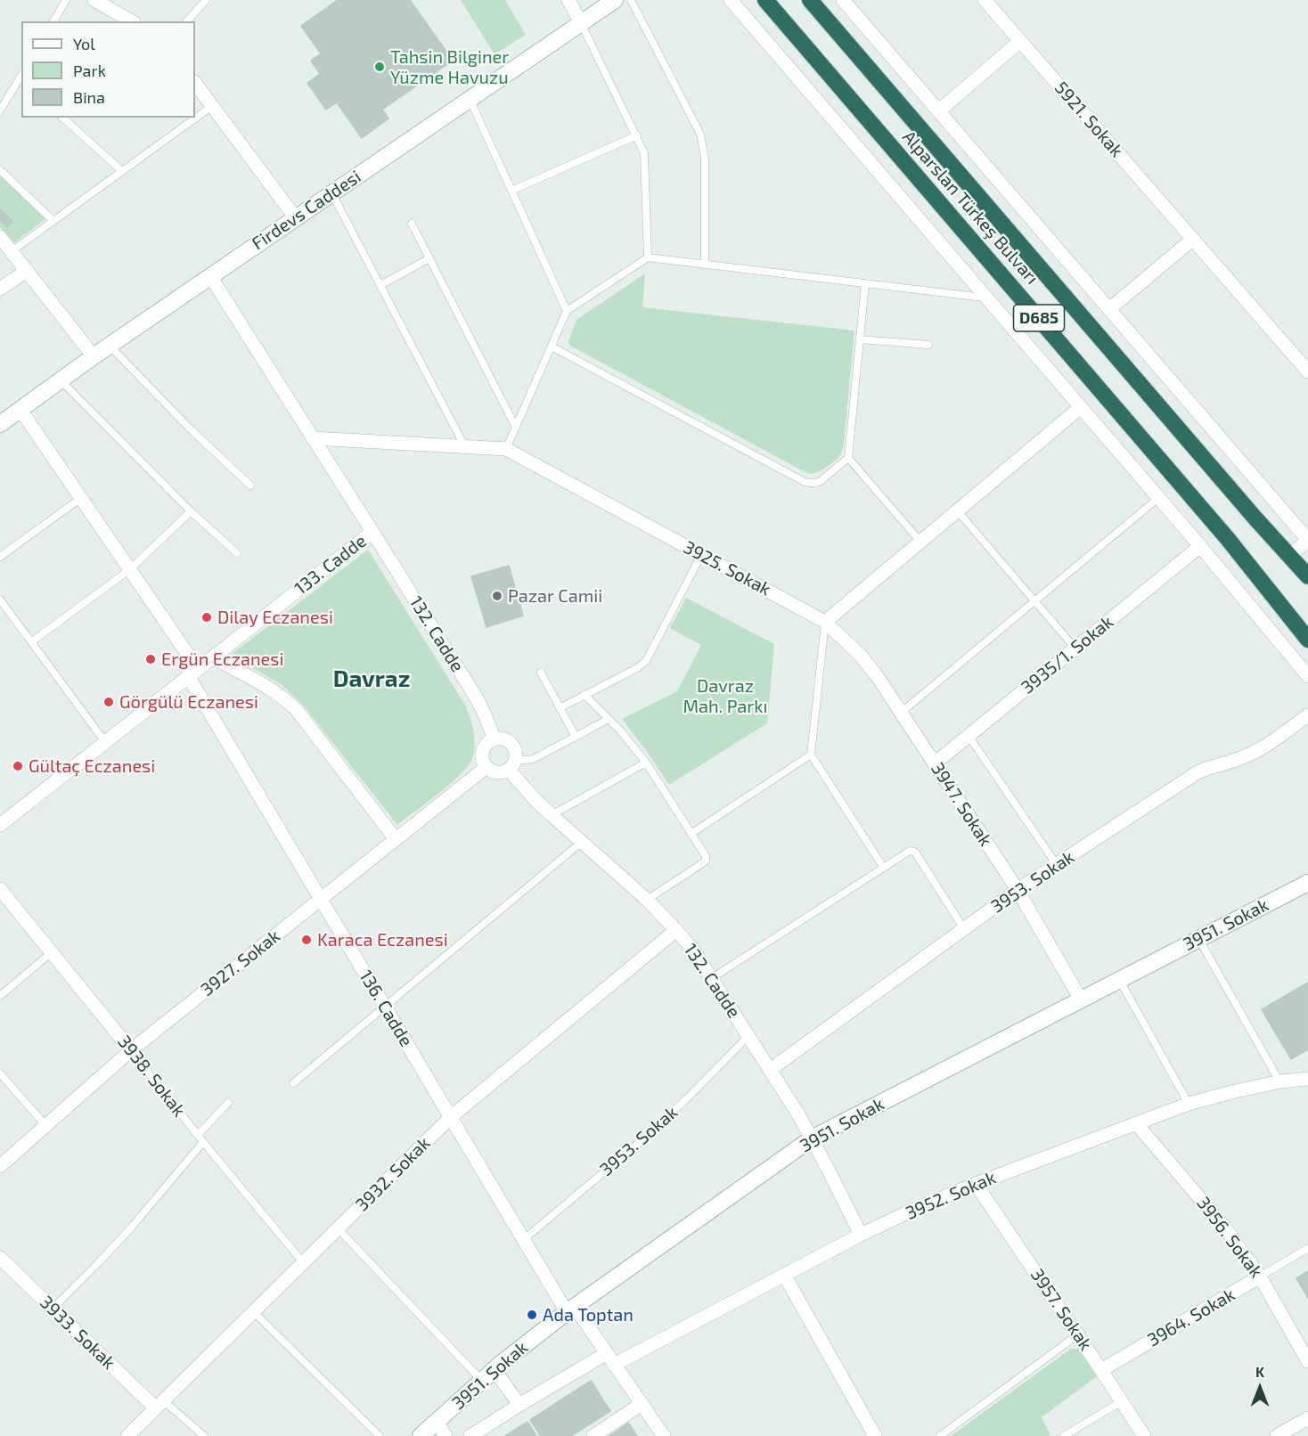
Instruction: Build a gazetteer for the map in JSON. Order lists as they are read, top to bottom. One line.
{"streets":{"highway":["Alparslan Türkeş Bulvarı","D685"],"street":["5921. Sokak","Firdevs Caddesi","133. Cadde","3925. Sokak","132. Cadde","3935/1. Sokak","3947. Sokak","3953. Sokak","3951. Sokak","3927. Sokak","136. Cadde","3938. Sokak","3932. Sokak","3952. Sokak","3956. Sokak","3957. Sokak","3964. Sokak","3933. Sokak"]},"crossings":[["Firdevs Caddesi","133. Cadde"],["Firdevs Caddesi","136. Cadde"],["133. Cadde","3925. Sokak"],["133. Cadde","132. Cadde"],["133. Cadde","136. Cadde"],["3925. Sokak","3947. Sokak"],["132. Cadde","3953. Sokak"],["132. Cadde","3951. Sokak"],["132. Cadde","3927. Sokak"],["132. Cadde","3932. Sokak"],["132. Cadde","3952. Sokak"],["3935/1. Sokak","3947. Sokak"],["3947. Sokak","3953. Sokak"],["3947. Sokak","3951. Sokak"],["3953. Sokak","136. Cadde"],["3951. Sokak","136. Cadde"],["3927. Sokak","136. Cadde"],["3927. Sokak","3938. Sokak"],["136. Cadde","3932. Sokak"],["136. Cadde","3952. Sokak"],["3938. Sokak","3932. Sokak"],["3932. Sokak","3933. Sokak"],["3952. Sokak","3956. Sokak"],["3952. Sokak","3957. Sokak"],["3956. Sokak","3964. Sokak"],["3957. Sokak","3964. Sokak"]],"districts":["Davraz"],"parks":["Davraz Mah. Parkı"],"places":["Tahsin Bilginer Yüzme Havuzu","Pazar Camii","Dilay Eczanesi","Ergün Eczanesi","Görgülü Eczanesi","Gültaç Eczanesi","Karaca Eczanesi","Ada Toptan"],"legend":["Yol","Park","Bina"],"north":"top"}
